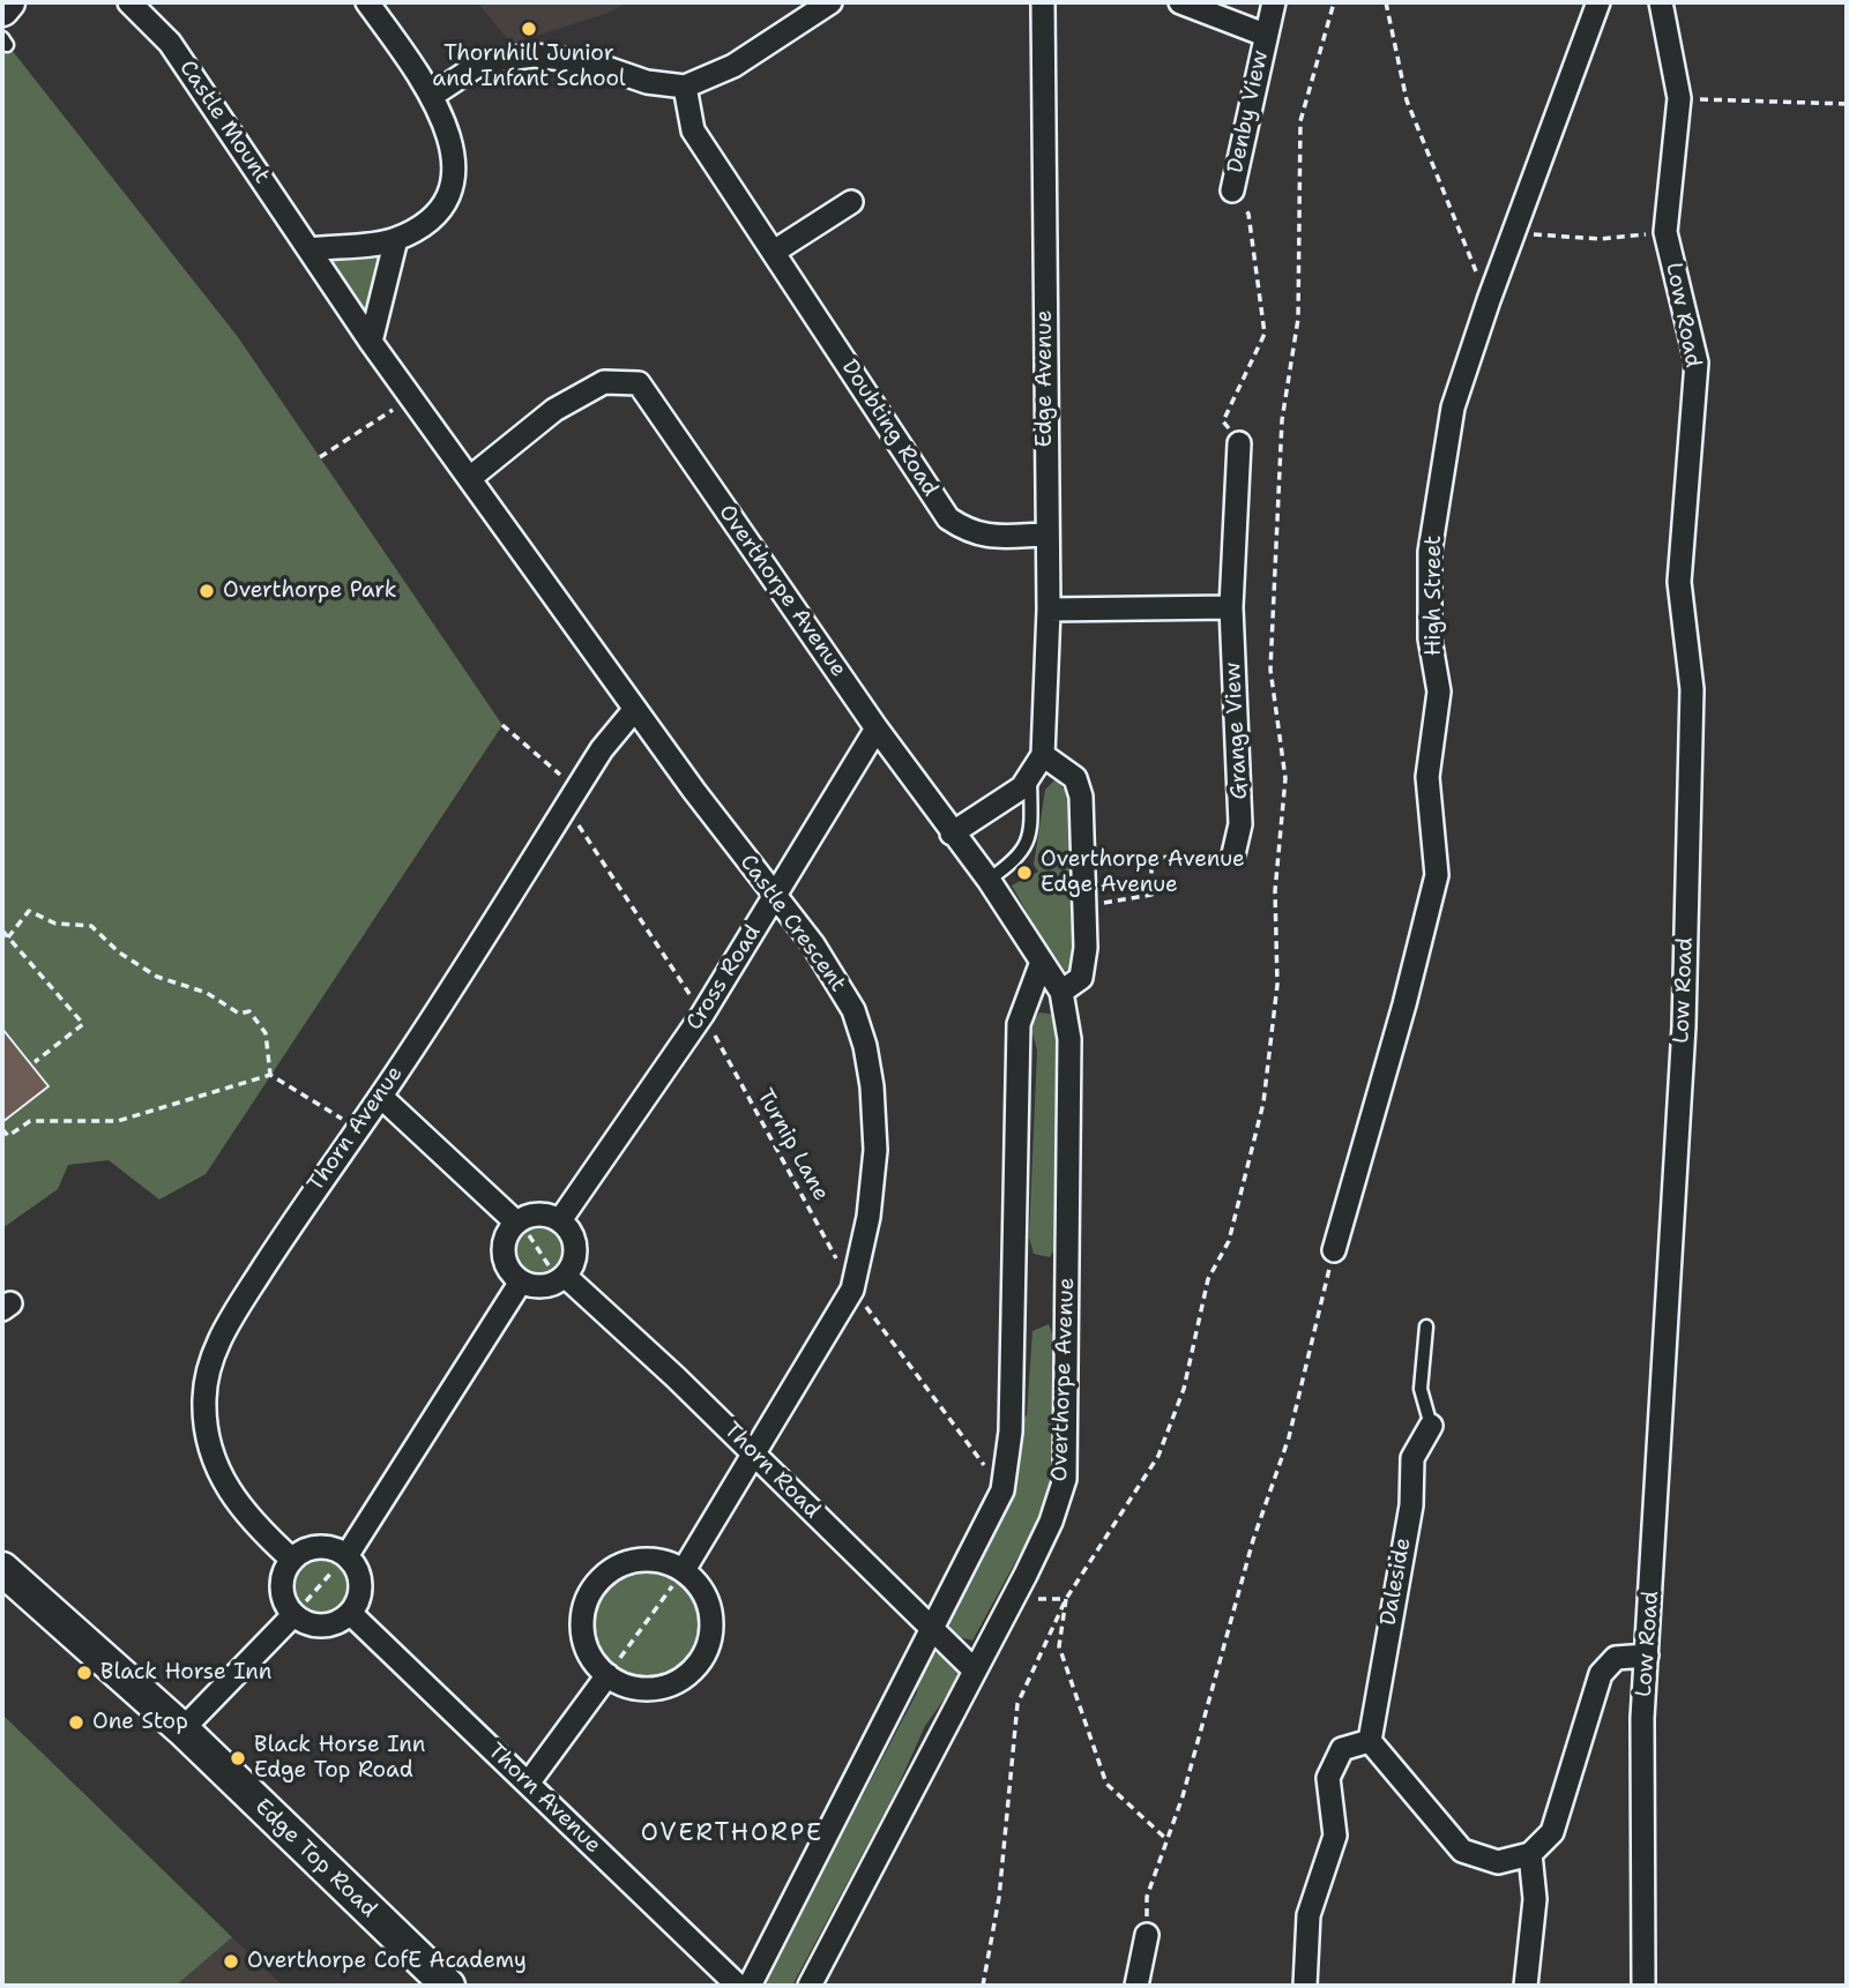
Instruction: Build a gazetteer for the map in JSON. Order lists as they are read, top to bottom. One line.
{"streets":{"street":["Denby View","Castle Mount","Low Road","Edge Avenue","Doubting Road","Overthorpe Avenue","High Street","Grange View","Castle Crescent","Cross Road","Thorn Avenue","Thorn Road","Daleside","Edge Top Road"],"path":["Turnip Lane"]},"crossings":[["Castle Mount","Castle Crescent"],["Edge Avenue","Doubting Road"],["Overthorpe Avenue","Castle Crescent"],["Overthorpe Avenue","Cross Road"],["Overthorpe Avenue","Thorn Road"],["Castle Crescent","Cross Road"],["Castle Crescent","Thorn Avenue"],["Castle Crescent","Turnip Lane"],["Castle Crescent","Thorn Road"],["Cross Road","Turnip Lane"],["Thorn Avenue","Turnip Lane"]],"districts":["OVERTHORPE"],"places":["Thornhill Junior and Infant School","Overthorpe Park","Overthorpe Avenue Edge Avenue","Black Horse Inn","One Stop","Black Horse Inn Edge Top Road","Overthorpe CofE Academy"]}
